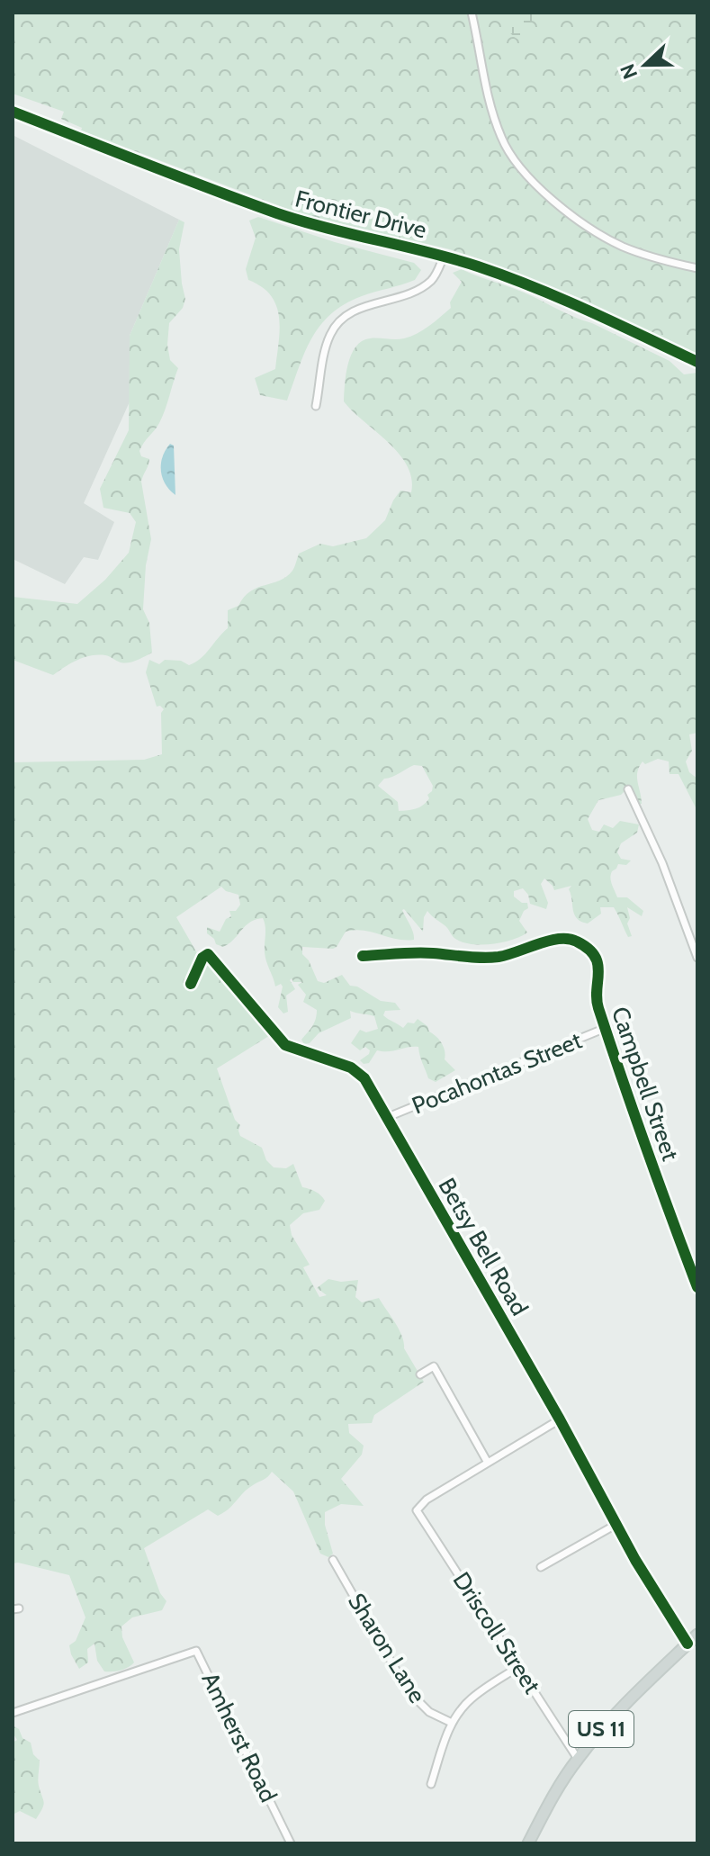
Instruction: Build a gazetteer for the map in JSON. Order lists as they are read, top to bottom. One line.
{"streets":{"main road":["US 11"],"street":["Frontier Drive","Pocahontas Street","Campbell Street","Betsy Bell Road","Driscoll Street","Sharon Lane","Amherst Road"]},"crossings":[["Pocahontas Street","Campbell Street"],["Pocahontas Street","Betsy Bell Road"],["Betsy Bell Road","US 11"],["Driscoll Street","US 11"]],"north":"left"}
